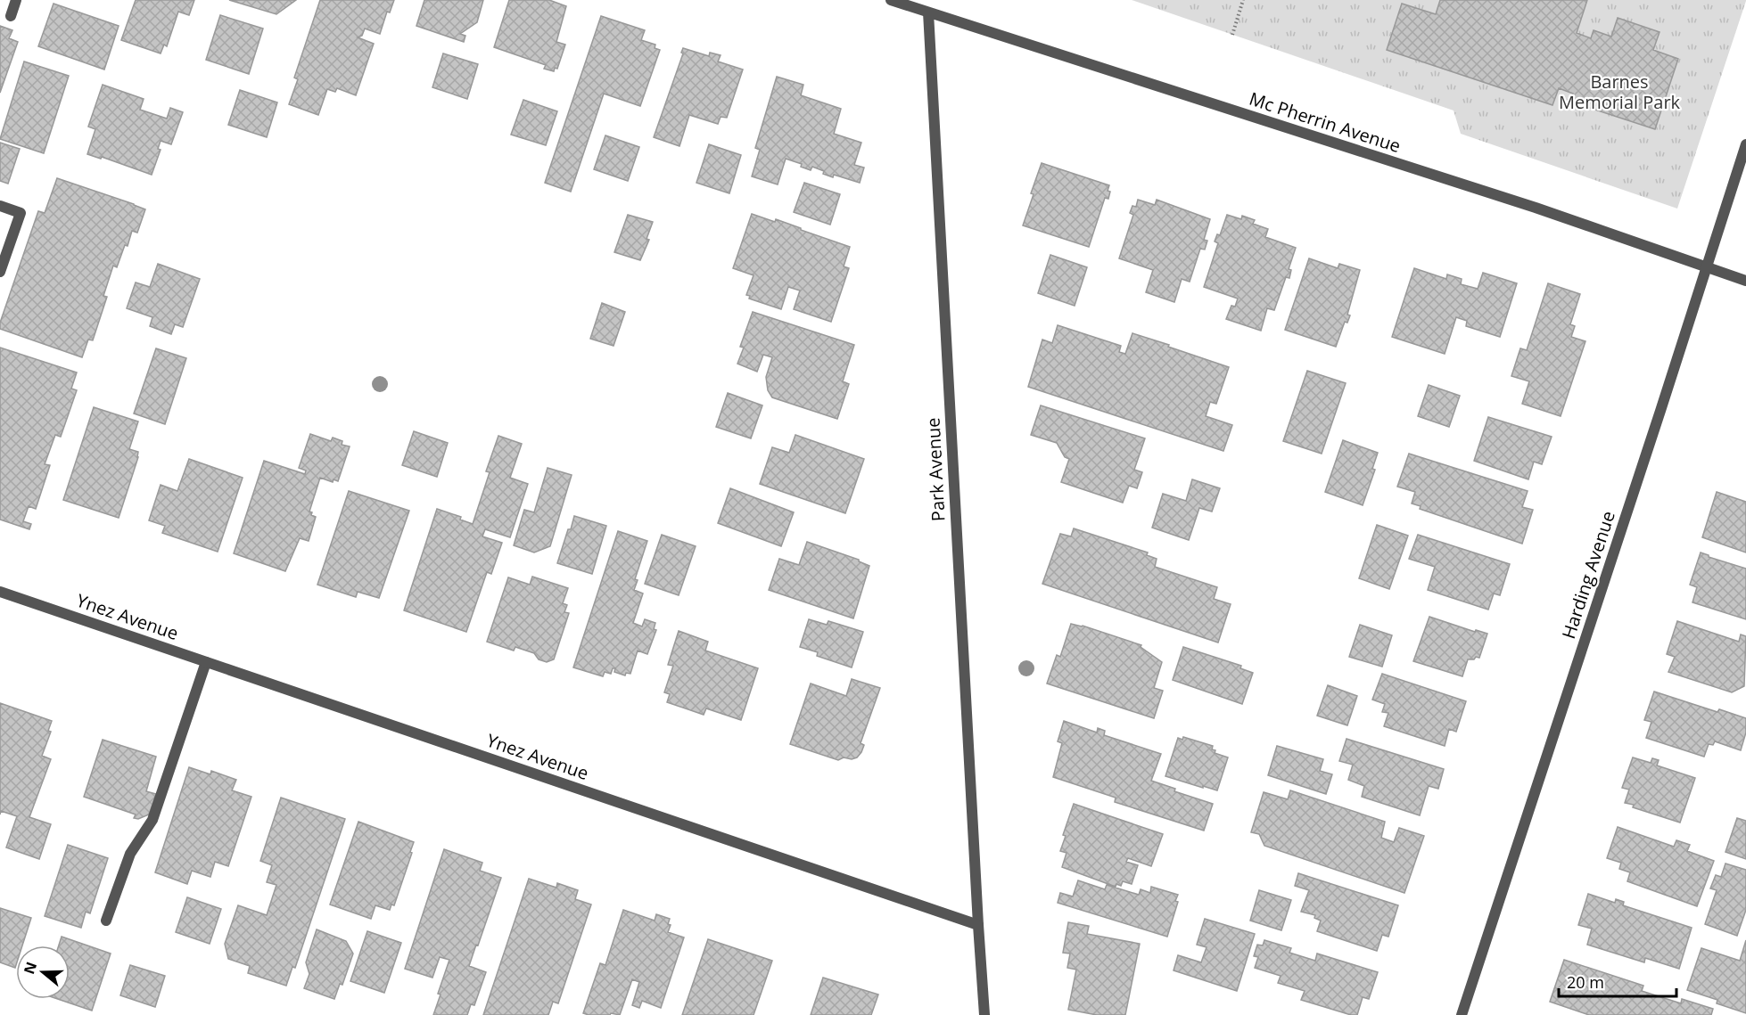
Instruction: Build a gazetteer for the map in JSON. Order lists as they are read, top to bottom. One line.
{"streets":{"street":["Mc Pherrin Avenue","Park Avenue","Harding Avenue","Ynez Avenue"]},"crossings":[["Mc Pherrin Avenue","Park Avenue"],["Mc Pherrin Avenue","Harding Avenue"],["Park Avenue","Ynez Avenue"]],"parks":["Barnes Memorial Park"],"scale_bar":"20 m","north":"left"}
